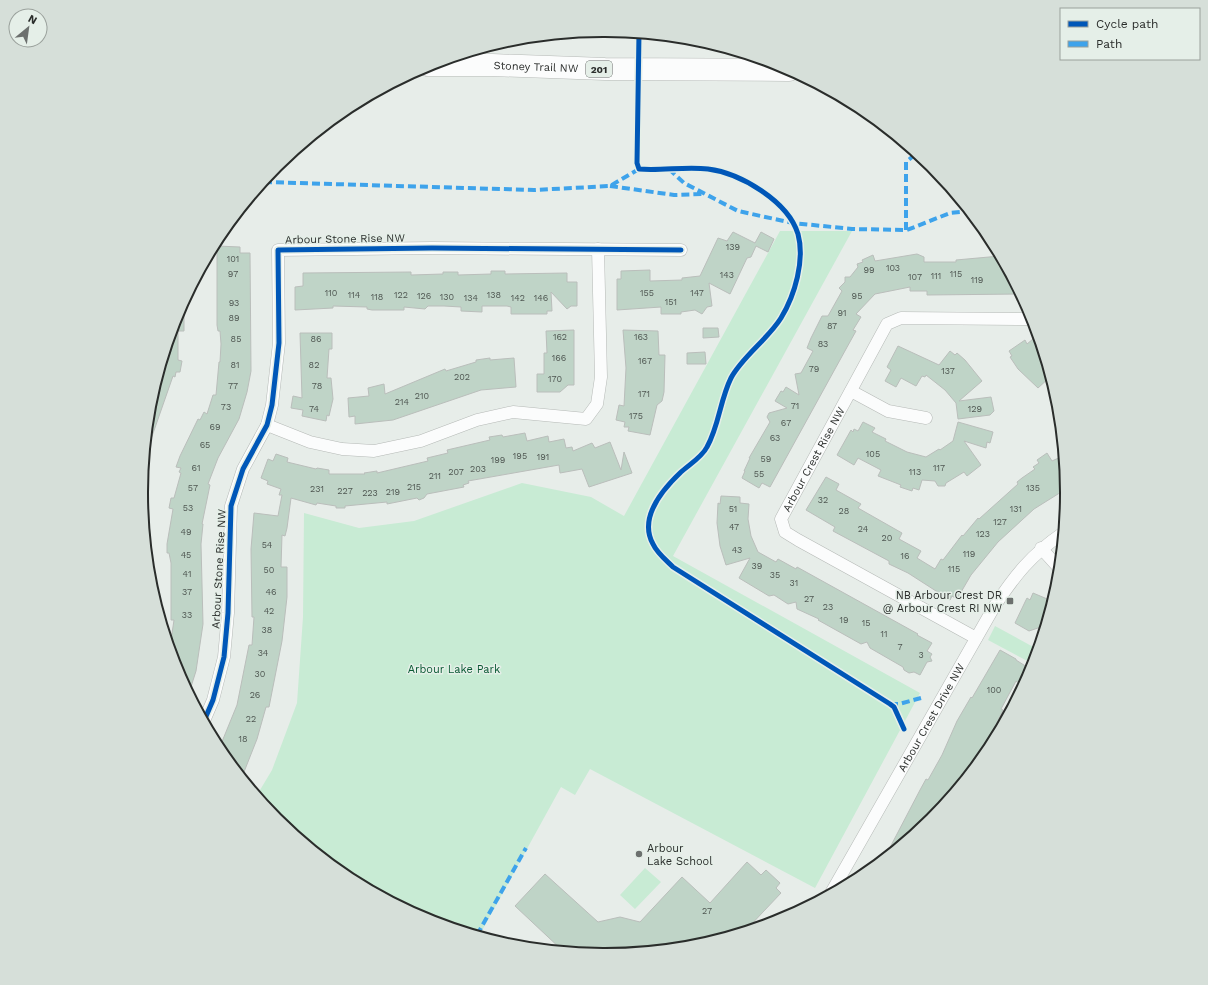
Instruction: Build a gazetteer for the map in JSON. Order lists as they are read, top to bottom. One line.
{"streets":{"highway":["Stoney Trail NW","201"],"street":["Arbour Stone Rise NW","Arbour Crest Rise NW","Arbour Crest Drive NW"]},"crossings":[["Arbour Crest Rise NW","Arbour Crest Drive NW"]],"parks":["Arbour Lake Park"],"places":{"transit":["NB Arbour Crest DR @ Arbour Crest RI NW"],"other":["Arbour Lake School"]},"house_numbers":["139","101","103","99","97","115","143","111","107","119","110","155","147","114","122","138","126","95","118","130","134","142","146","151","93","91","89","87","162","163","85","86","83","166","167","81","82","79","137","202","170","77","78","171","210","214","71","73","74","129","175","67","69","63","65","105","195","191","59","199","61","117","203","207","113","55","211","215","57","135","231","227","219","223","32","53","51","131","28","127","47","24","49","123","20","54","43","119","45","16","39","115","50","41","35","31","37","46","27","23","42","33","19","15","38","11","7","34","3","30","100","26","22","18","27"],"legend":["Cycle path","Path"],"north":"top right"}
